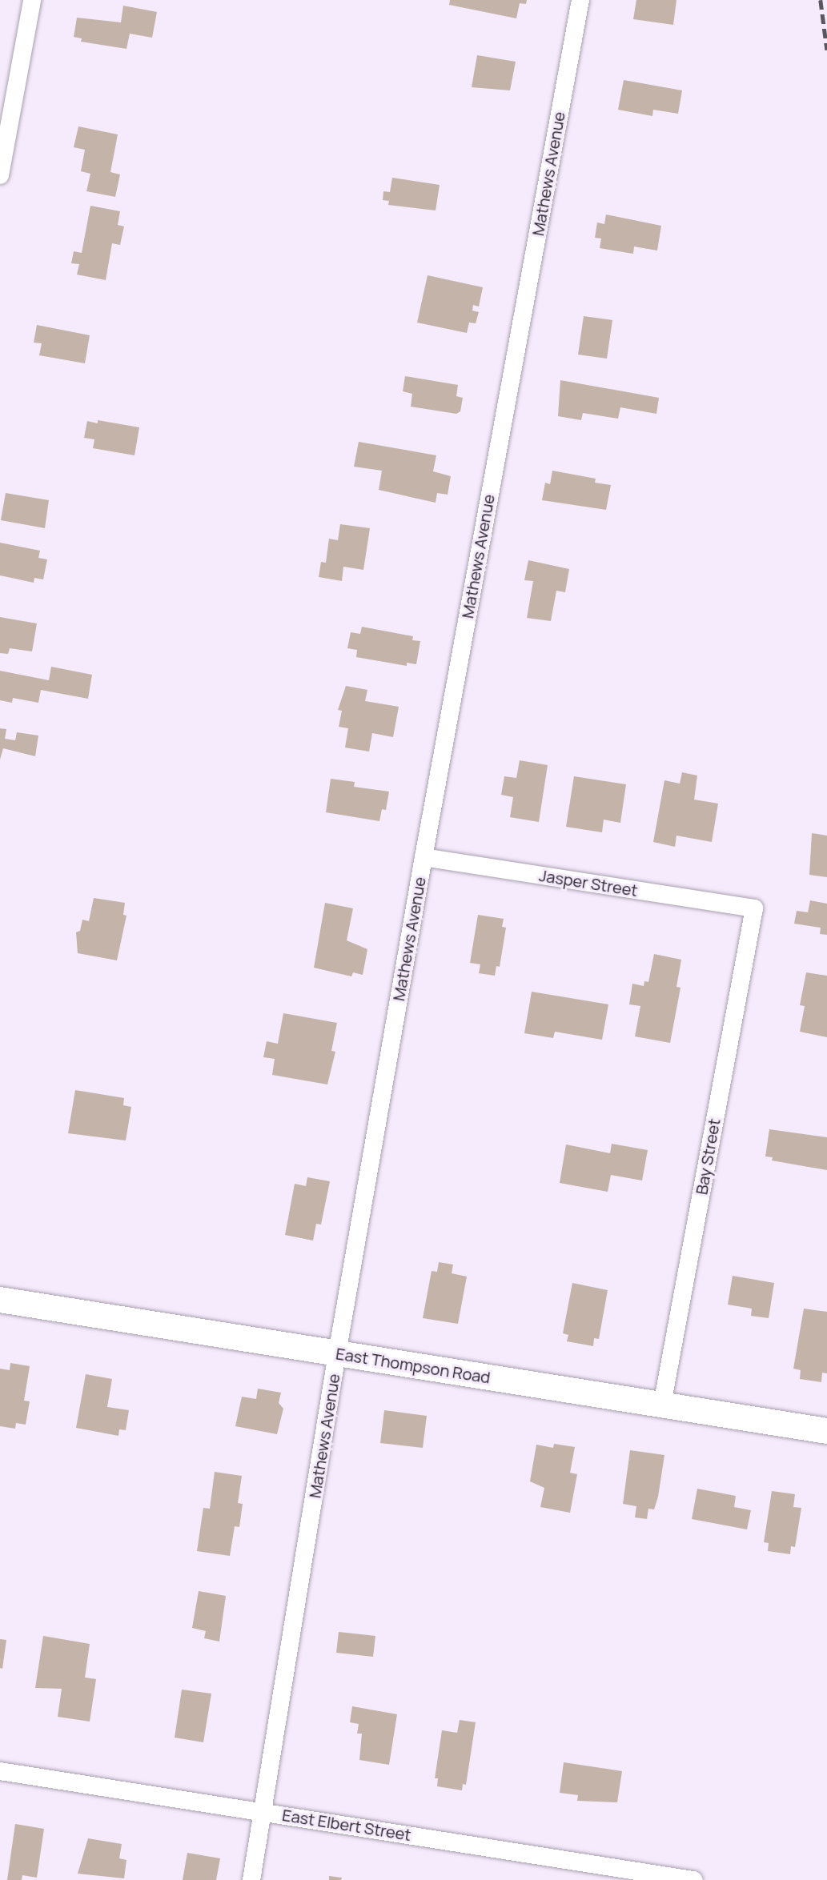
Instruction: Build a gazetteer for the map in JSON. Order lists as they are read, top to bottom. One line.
{"streets":{"main road":["East Thompson Road"],"street":["Mathews Avenue","Jasper Street","Bay Street","East Elbert Street"]},"crossings":[["Mathews Avenue","Jasper Street"],["Mathews Avenue","East Thompson Road"],["Mathews Avenue","East Elbert Street"],["Jasper Street","Bay Street"],["Bay Street","East Thompson Road"]]}
